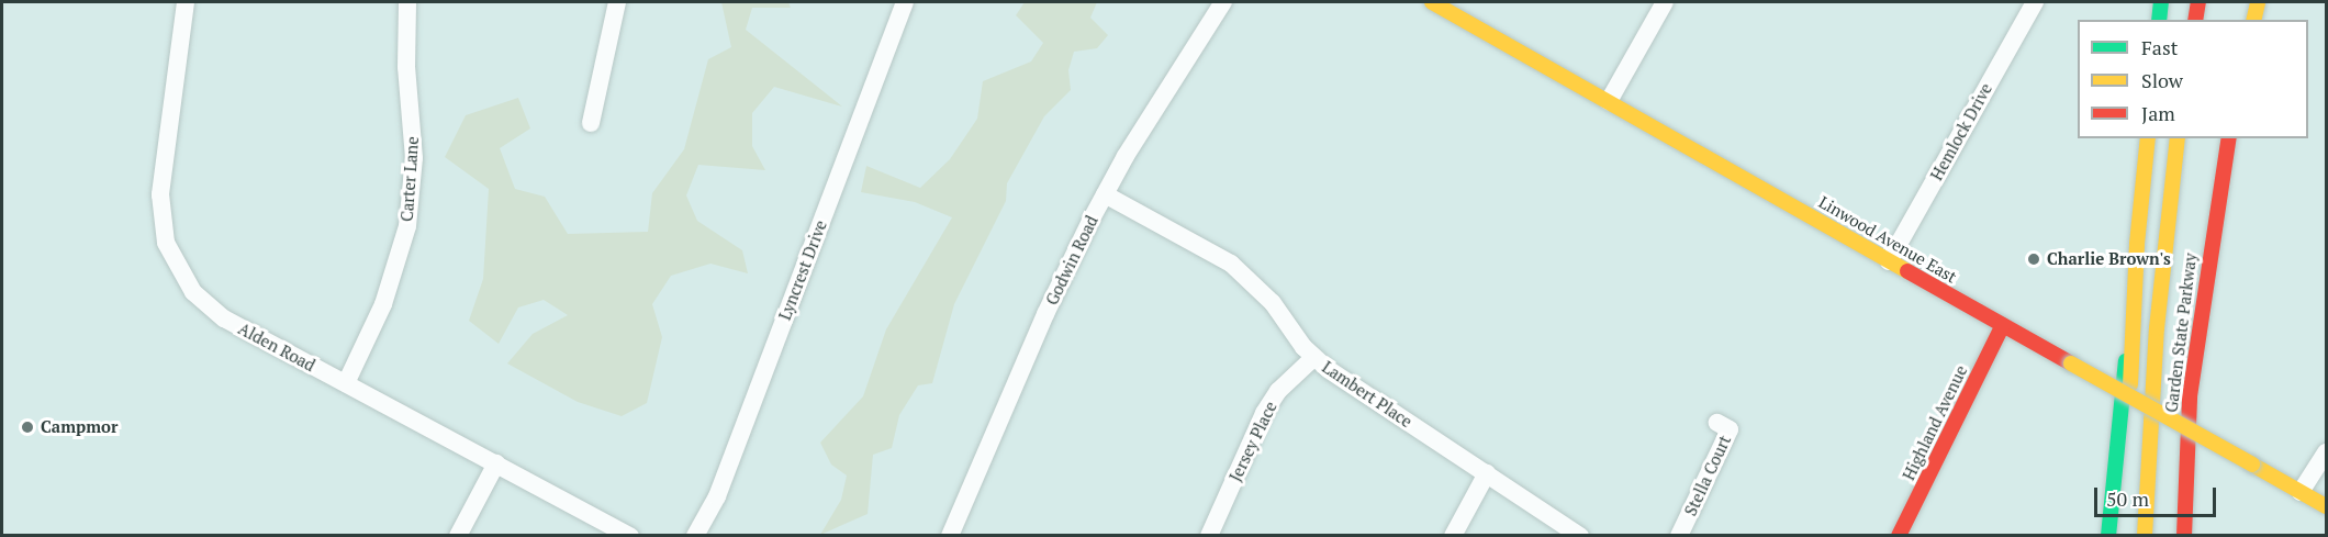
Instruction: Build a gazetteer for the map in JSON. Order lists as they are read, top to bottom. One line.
{"streets":{"main road":["Linwood Avenue East","Garden State Parkway","Highland Avenue"],"street":["Hemlock Drive","Carter Lane","Godwin Road","Lyncrest Drive","Alden Road","Lambert Place","Jersey Place","Stella Court"]},"crossings":[["Hemlock Drive","Linwood Avenue East"],["Carter Lane","Alden Road"],["Linwood Avenue East","Highland Avenue"],["Godwin Road","Lambert Place"],["Lambert Place","Jersey Place"]],"places":["Charlie Brown's","Campmor"],"legend":["Fast","Slow","Jam"],"scale_bar":"50 m"}
